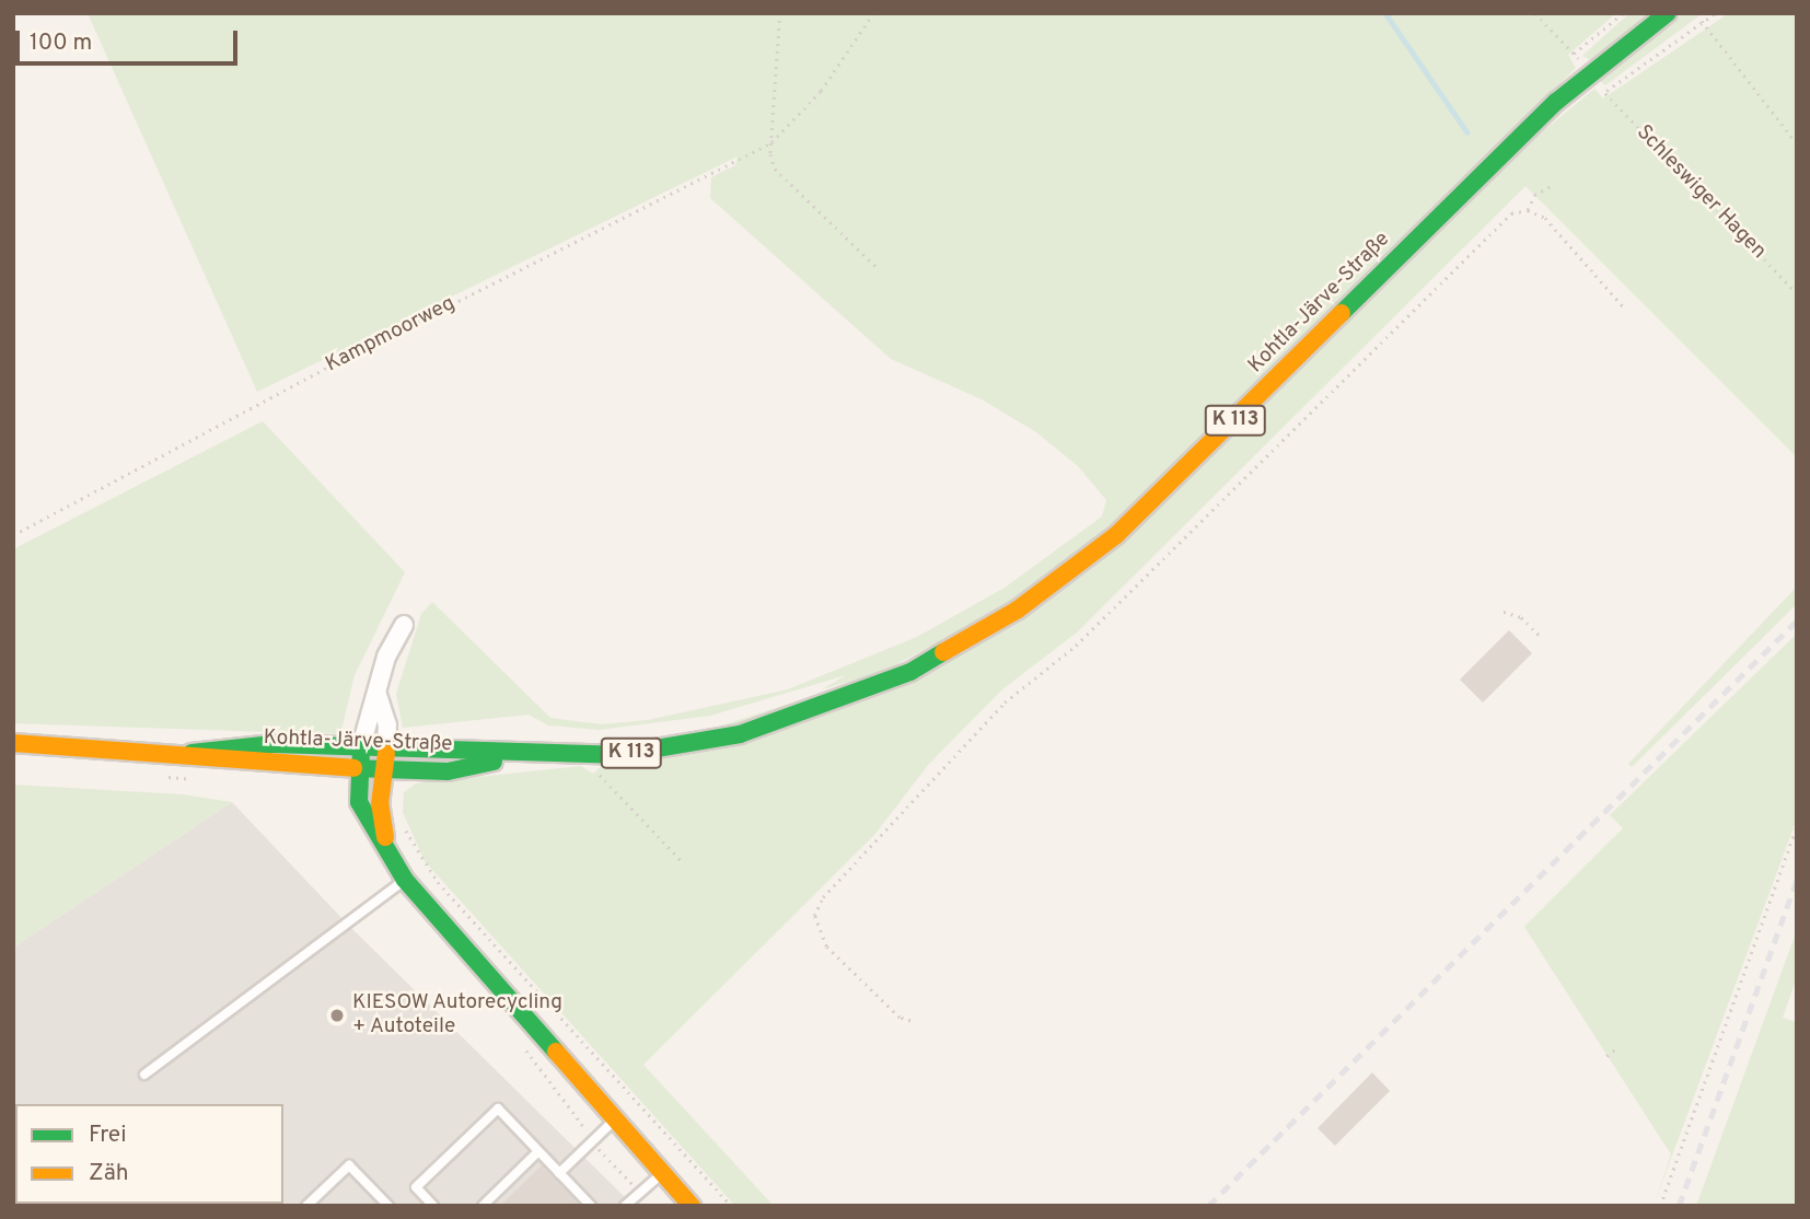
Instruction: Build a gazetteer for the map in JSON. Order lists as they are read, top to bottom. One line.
{"streets":{"main road":["Kohtla-Järve-Straße","K 113"],"path":["Schleswiger Hagen","Kampmoorweg"]},"places":["KIESOW Autorecycling + Autoteile"],"legend":["Frei","Zäh"],"scale_bar":"100 m"}
